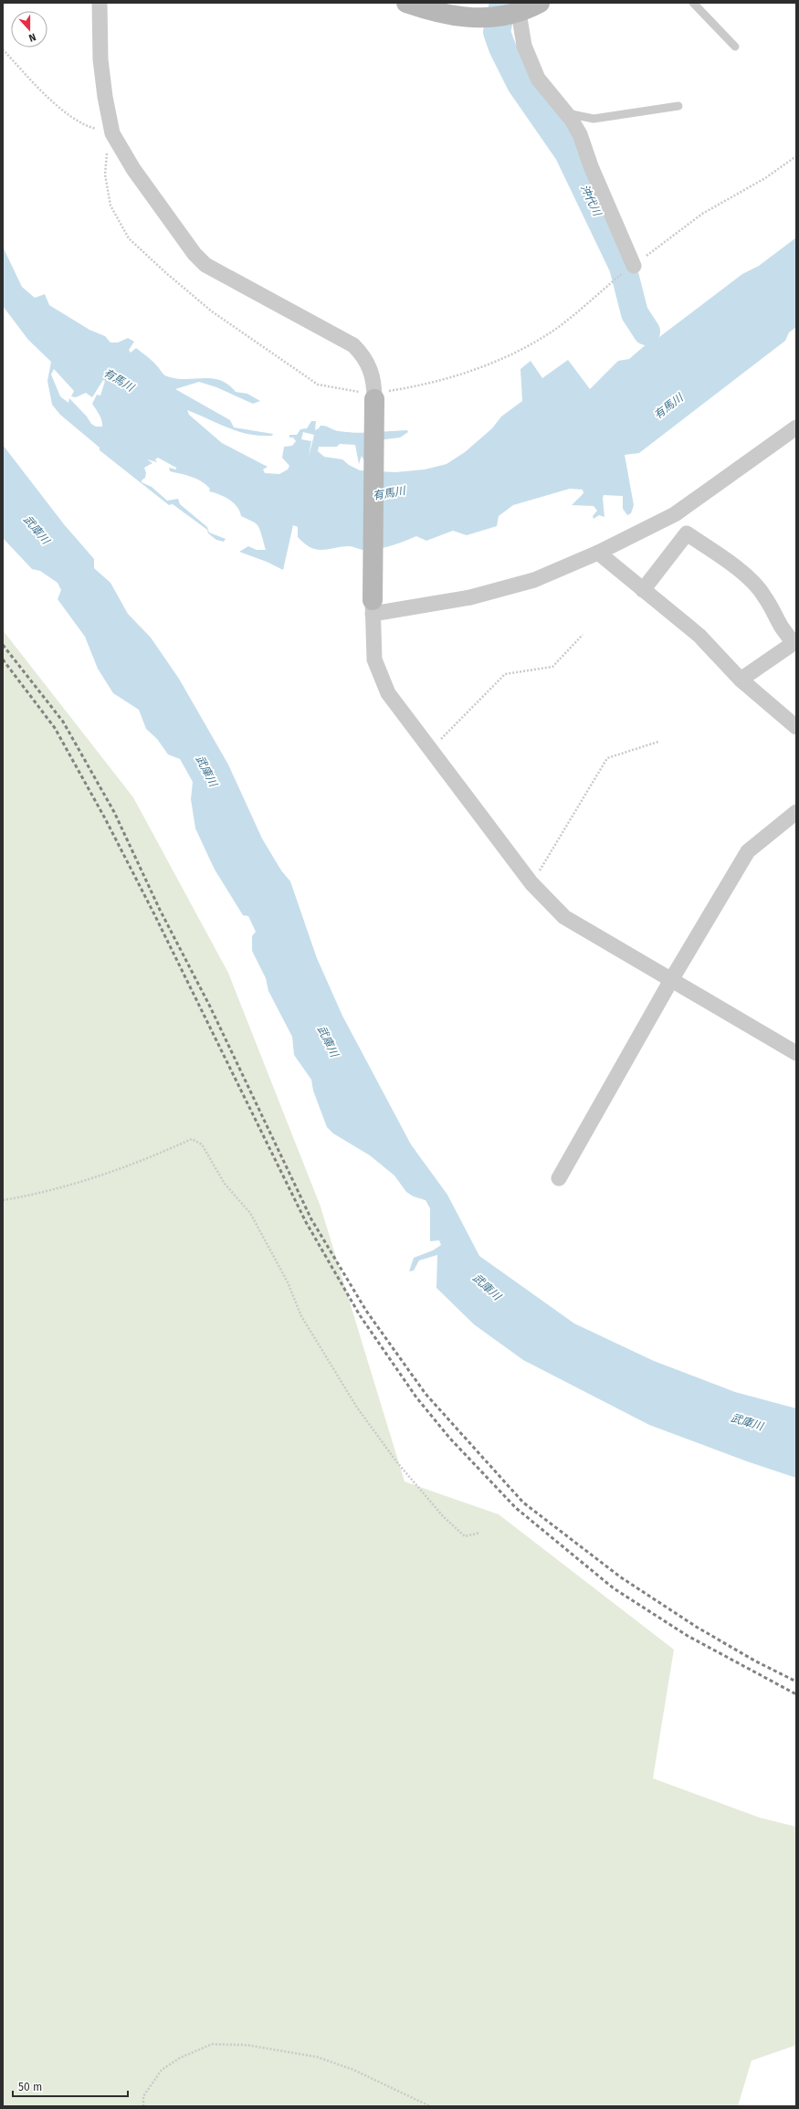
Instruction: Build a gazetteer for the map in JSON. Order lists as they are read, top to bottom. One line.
{"water":["沖代川","有馬川","武庫川"],"scale_bar":"50 m","north":"bottom"}
